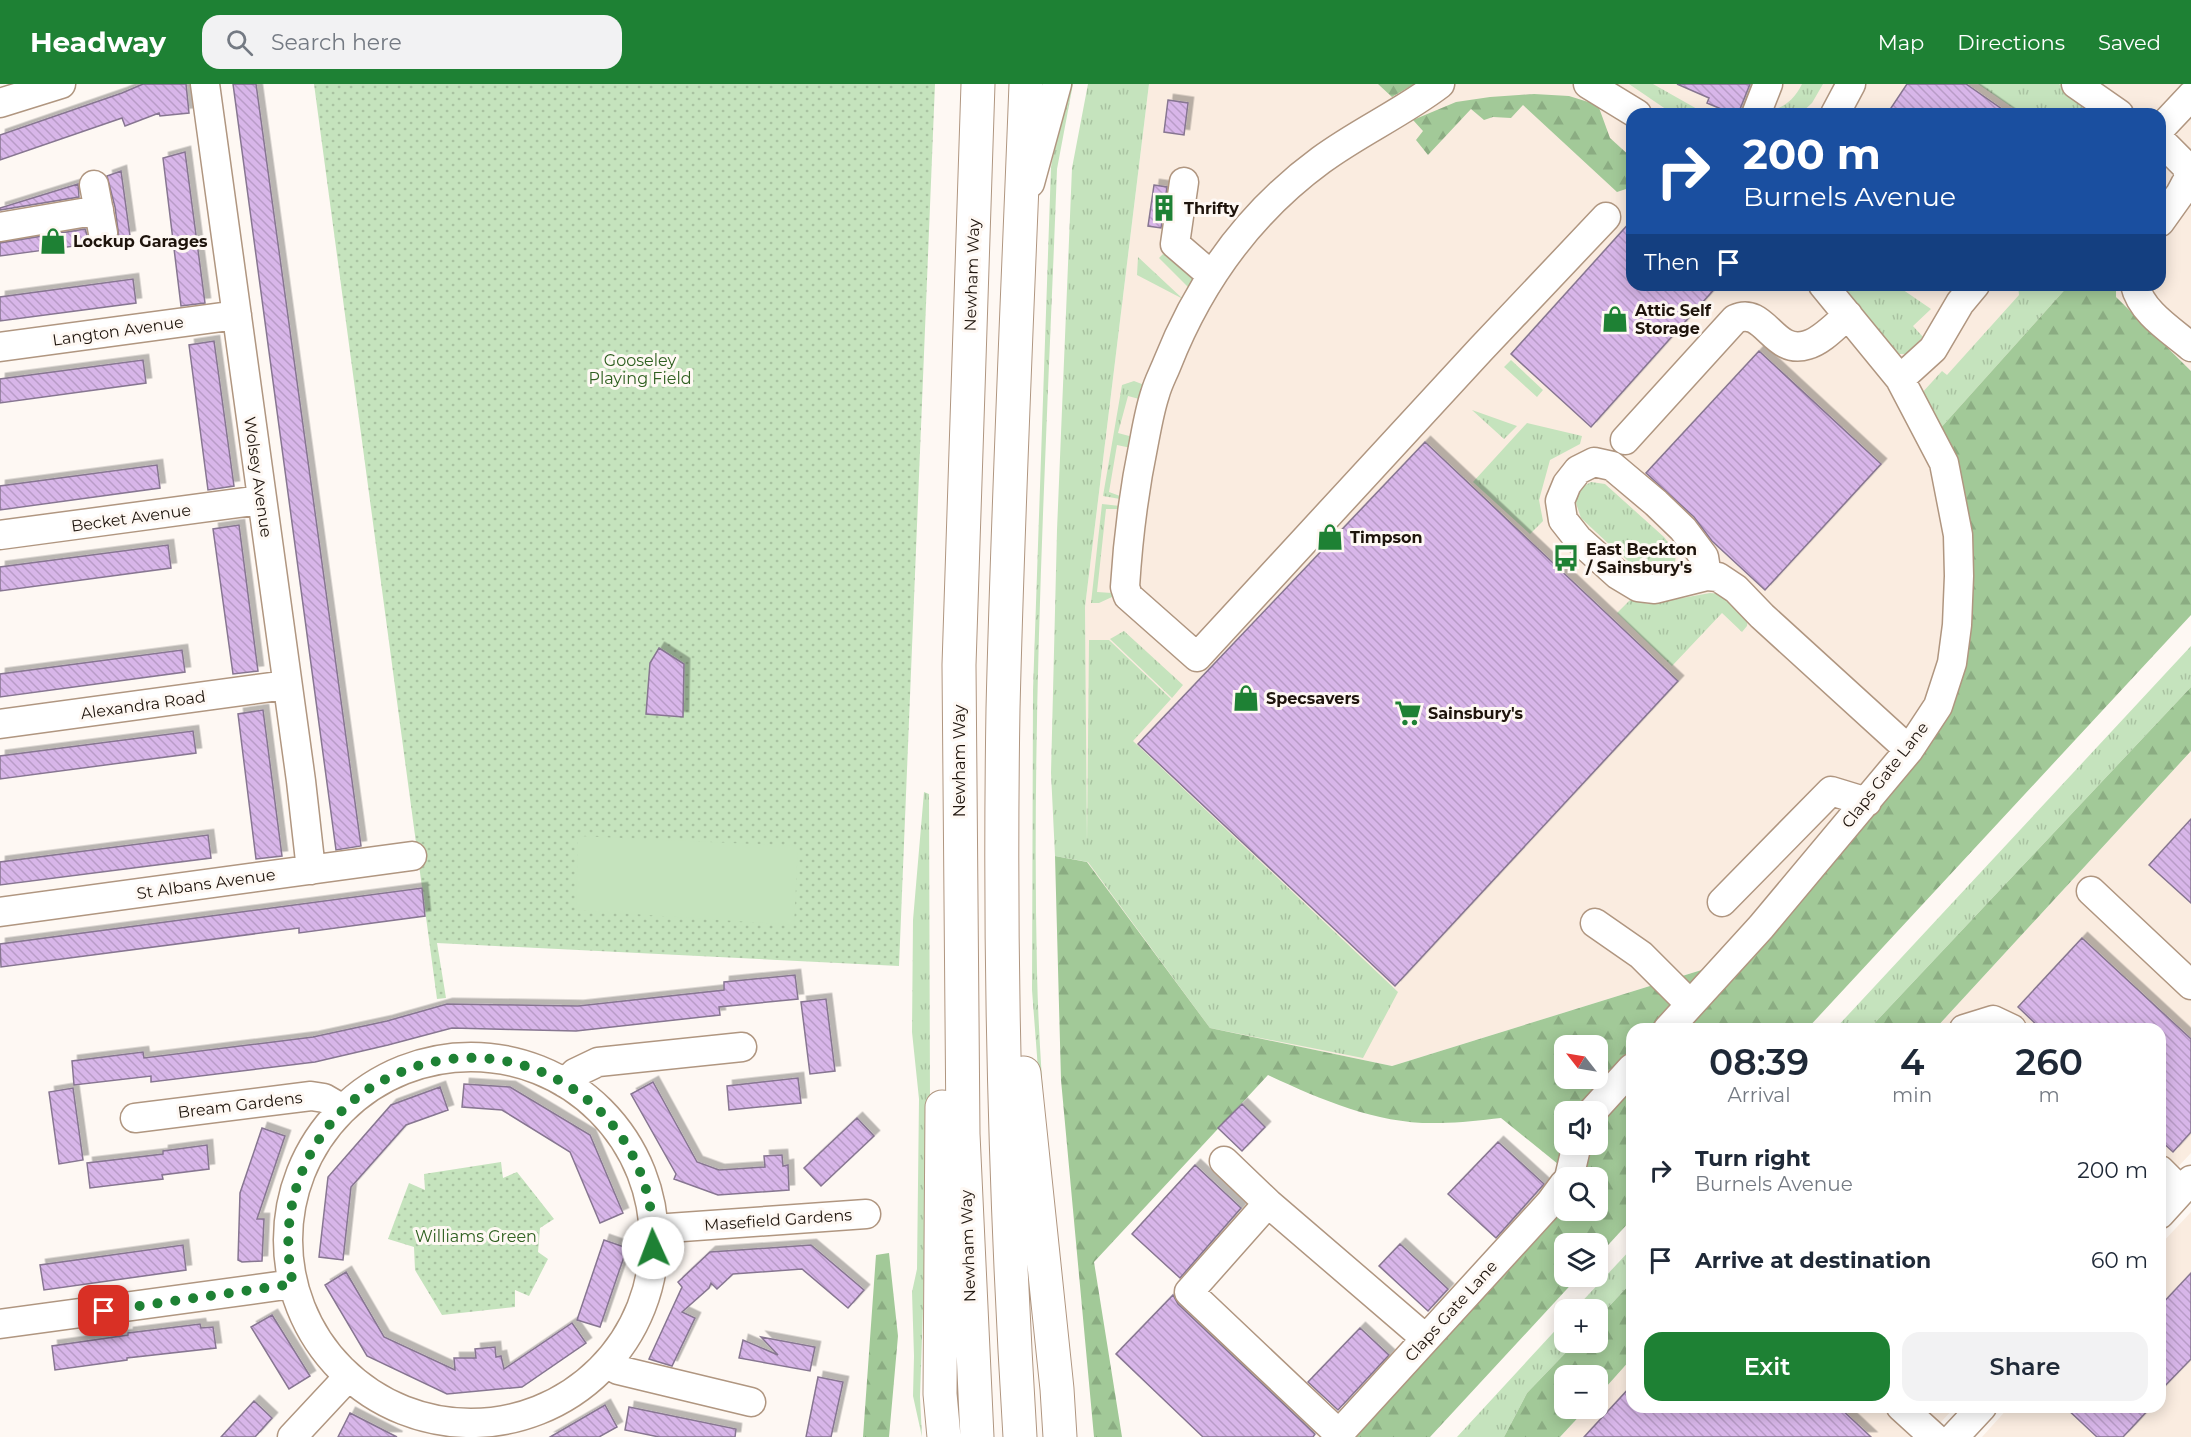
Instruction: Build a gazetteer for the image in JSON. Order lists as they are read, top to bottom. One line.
{"streets":{"highway":["Newham Way"],"street":["Langton Avenue","Wolsey Avenue","Becket Avenue","Alexandra Road","Claps Gate Lane","St Albans Avenue","Bream Gardens","Masefield Gardens"]},"crossings":[["Langton Avenue","Wolsey Avenue"],["Wolsey Avenue","Becket Avenue"],["Wolsey Avenue","Alexandra Road"],["Wolsey Avenue","St Albans Avenue"]],"parks":["Gooseley Playing Field","Williams Green"],"places":{"building":["Thrifty"],"shop":["Lockup Garages","Attic Self Storage","Timpson","Specsavers"],"bus stop":["East Beckton / Sainsbury's"],"supermarket":["Sainsbury's"]},"north":"top left","page":{"header":"Headway","search":"Search here","nav":["Map","Directions","Saved"],"turn":["200 m","Burnels Avenue"],"then":"Then","eta":["08:39","Arrival","4","min","260","m"],"map_buttons":["+","−"],"list":[{"name":"Turn right","note":"Burnels Avenue","value":"200 m"},{"name":"Arrive at destination","value":"60 m"}],"buttons":["Exit","Share"]}}
